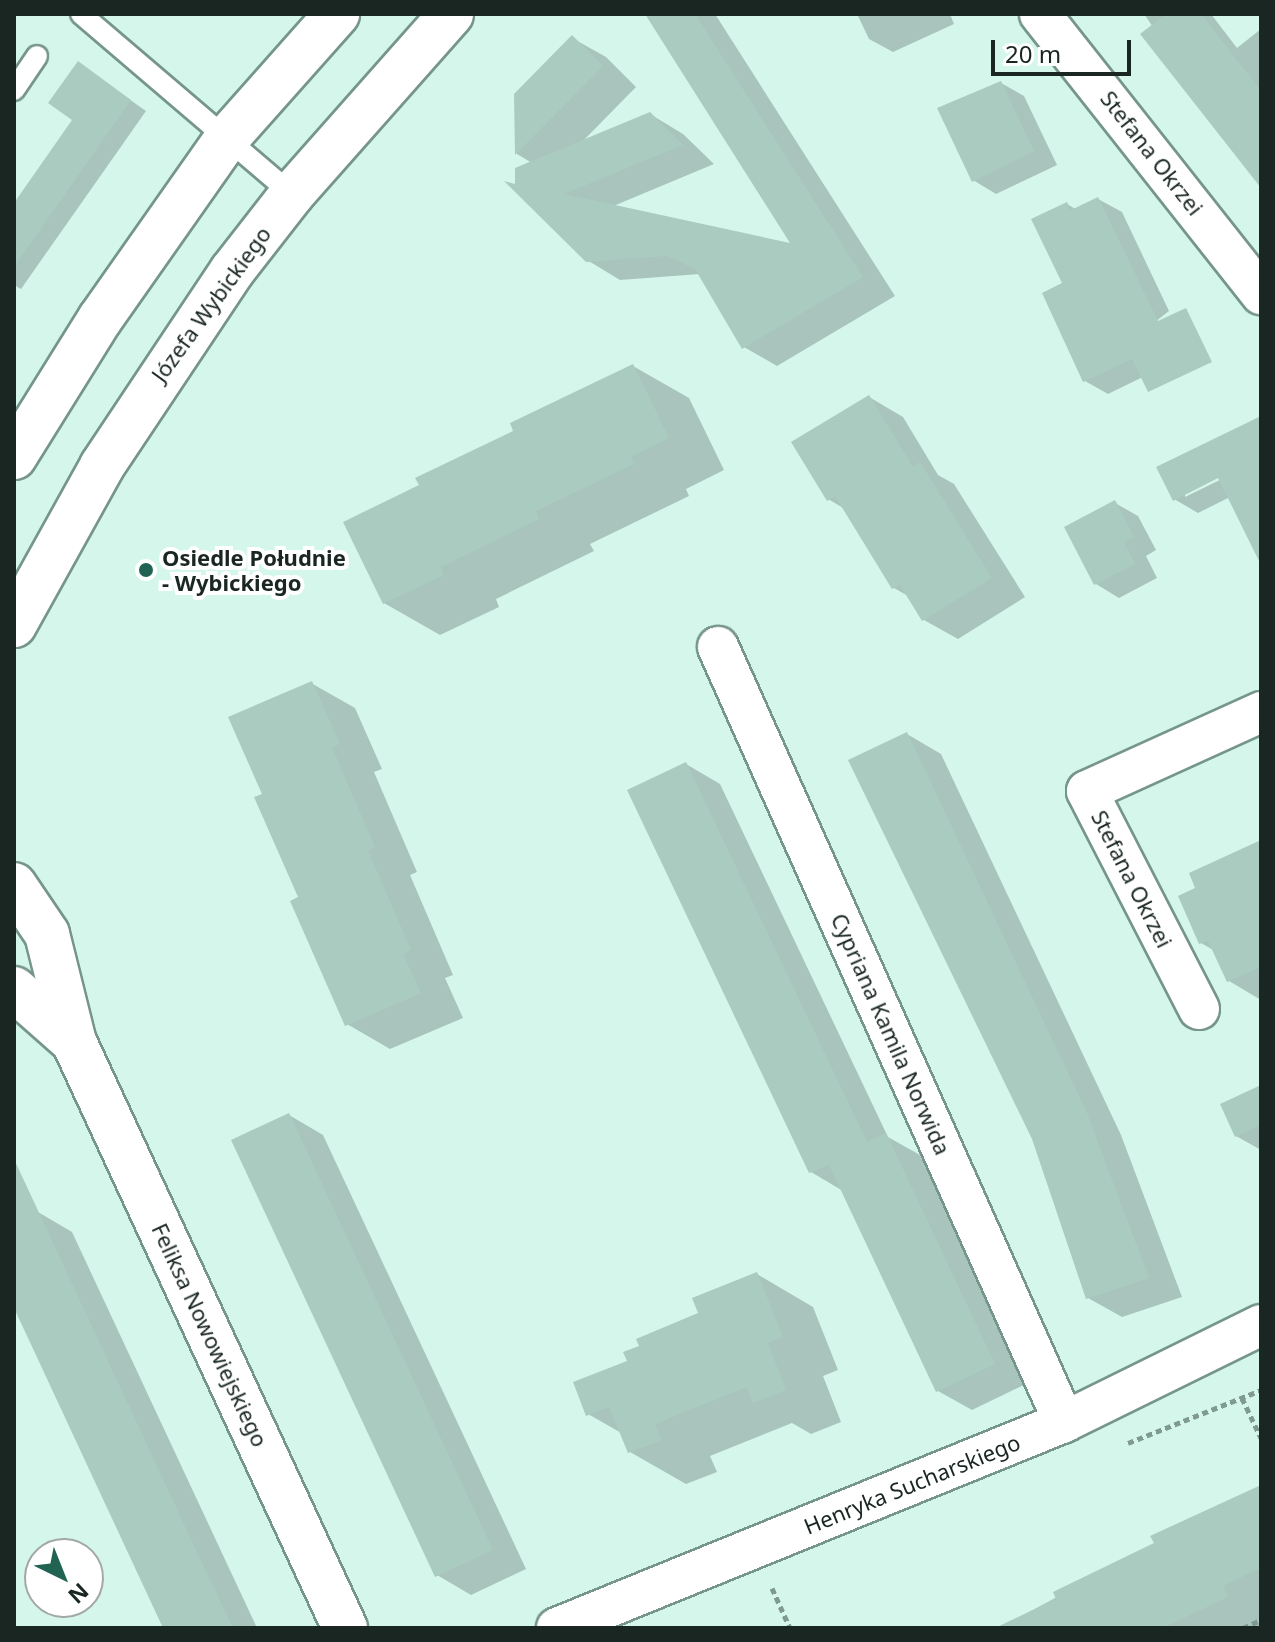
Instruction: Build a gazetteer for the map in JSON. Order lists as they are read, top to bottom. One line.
{"streets":{"street":["Stefana Okrzei","Józefa Wybickiego","Cypriana Kamila Norwida","Feliksa Nowowiejskiego","Henryka Sucharskiego"]},"crossings":[["Cypriana Kamila Norwida","Henryka Sucharskiego"]],"places":["Osiedle Południe - Wybickiego"],"scale_bar":"20 m","north":"bottom right"}
